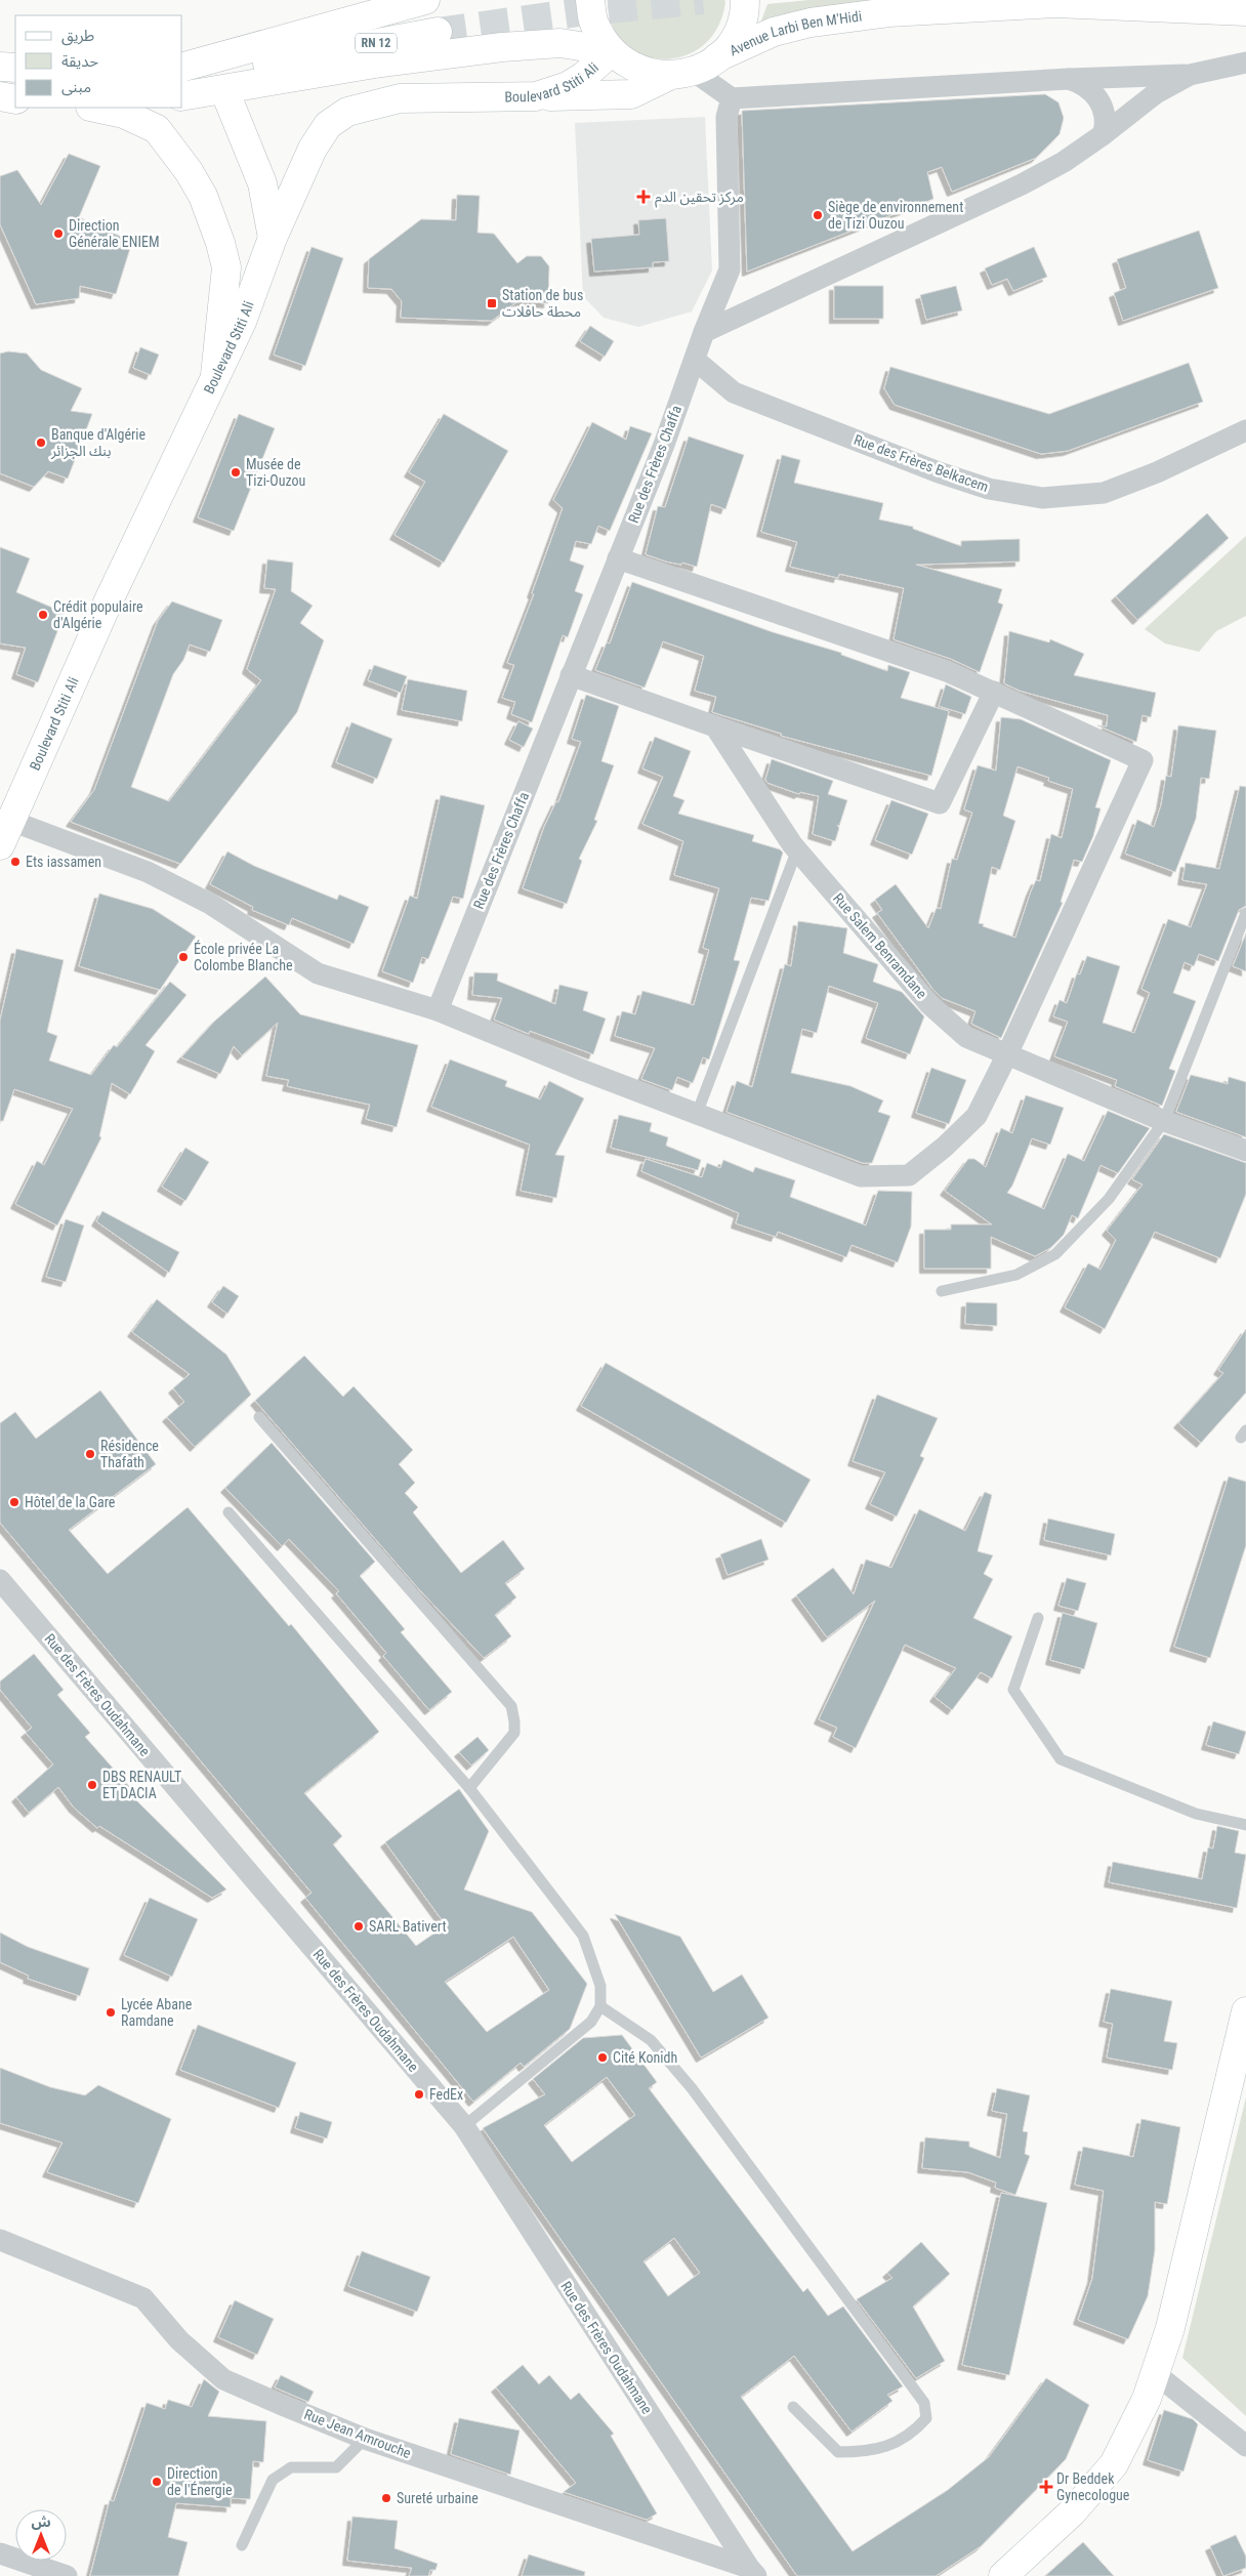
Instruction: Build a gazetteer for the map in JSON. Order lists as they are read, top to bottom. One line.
{"streets":{"main road":["Avenue Larbi Ben M'Hidi","RN 12","Boulevard Stiti Ali"],"street":["Rue des Frères Belkacem","Rue des Frères Chaffa","Rue Salem Benramdane","Rue des Frères Oudahmane","Rue Jean Amrouche"]},"crossings":[["Rue des Frères Belkacem","Rue des Frères Chaffa"],["Rue des Frères Oudahmane","Rue Jean Amrouche"]],"places":{"health":["مركز تحقين الدم","Dr Beddek Gynecologue"],"other":["Siège de environnement de Tizi Ouzou","Direction Générale ENIEM","Banque d'Algérie بنك الجزائر","Musée de Tizi-Ouzou","Crédit populaire d'Algérie","Ets iassamen","École privée La Colombe Blanche","Résidence Thafath","Hôtel de la Gare","DBS RENAULT ET DACIA","SARL Bativert","Lycée Abane Ramdane","Cité Konidh","FedEx","Direction de l'Énergie","Sureté urbaine"],"transit":["Station de bus محطة حافلات"]},"legend":["طريق","حديقة","مبنى"],"north":"top"}
